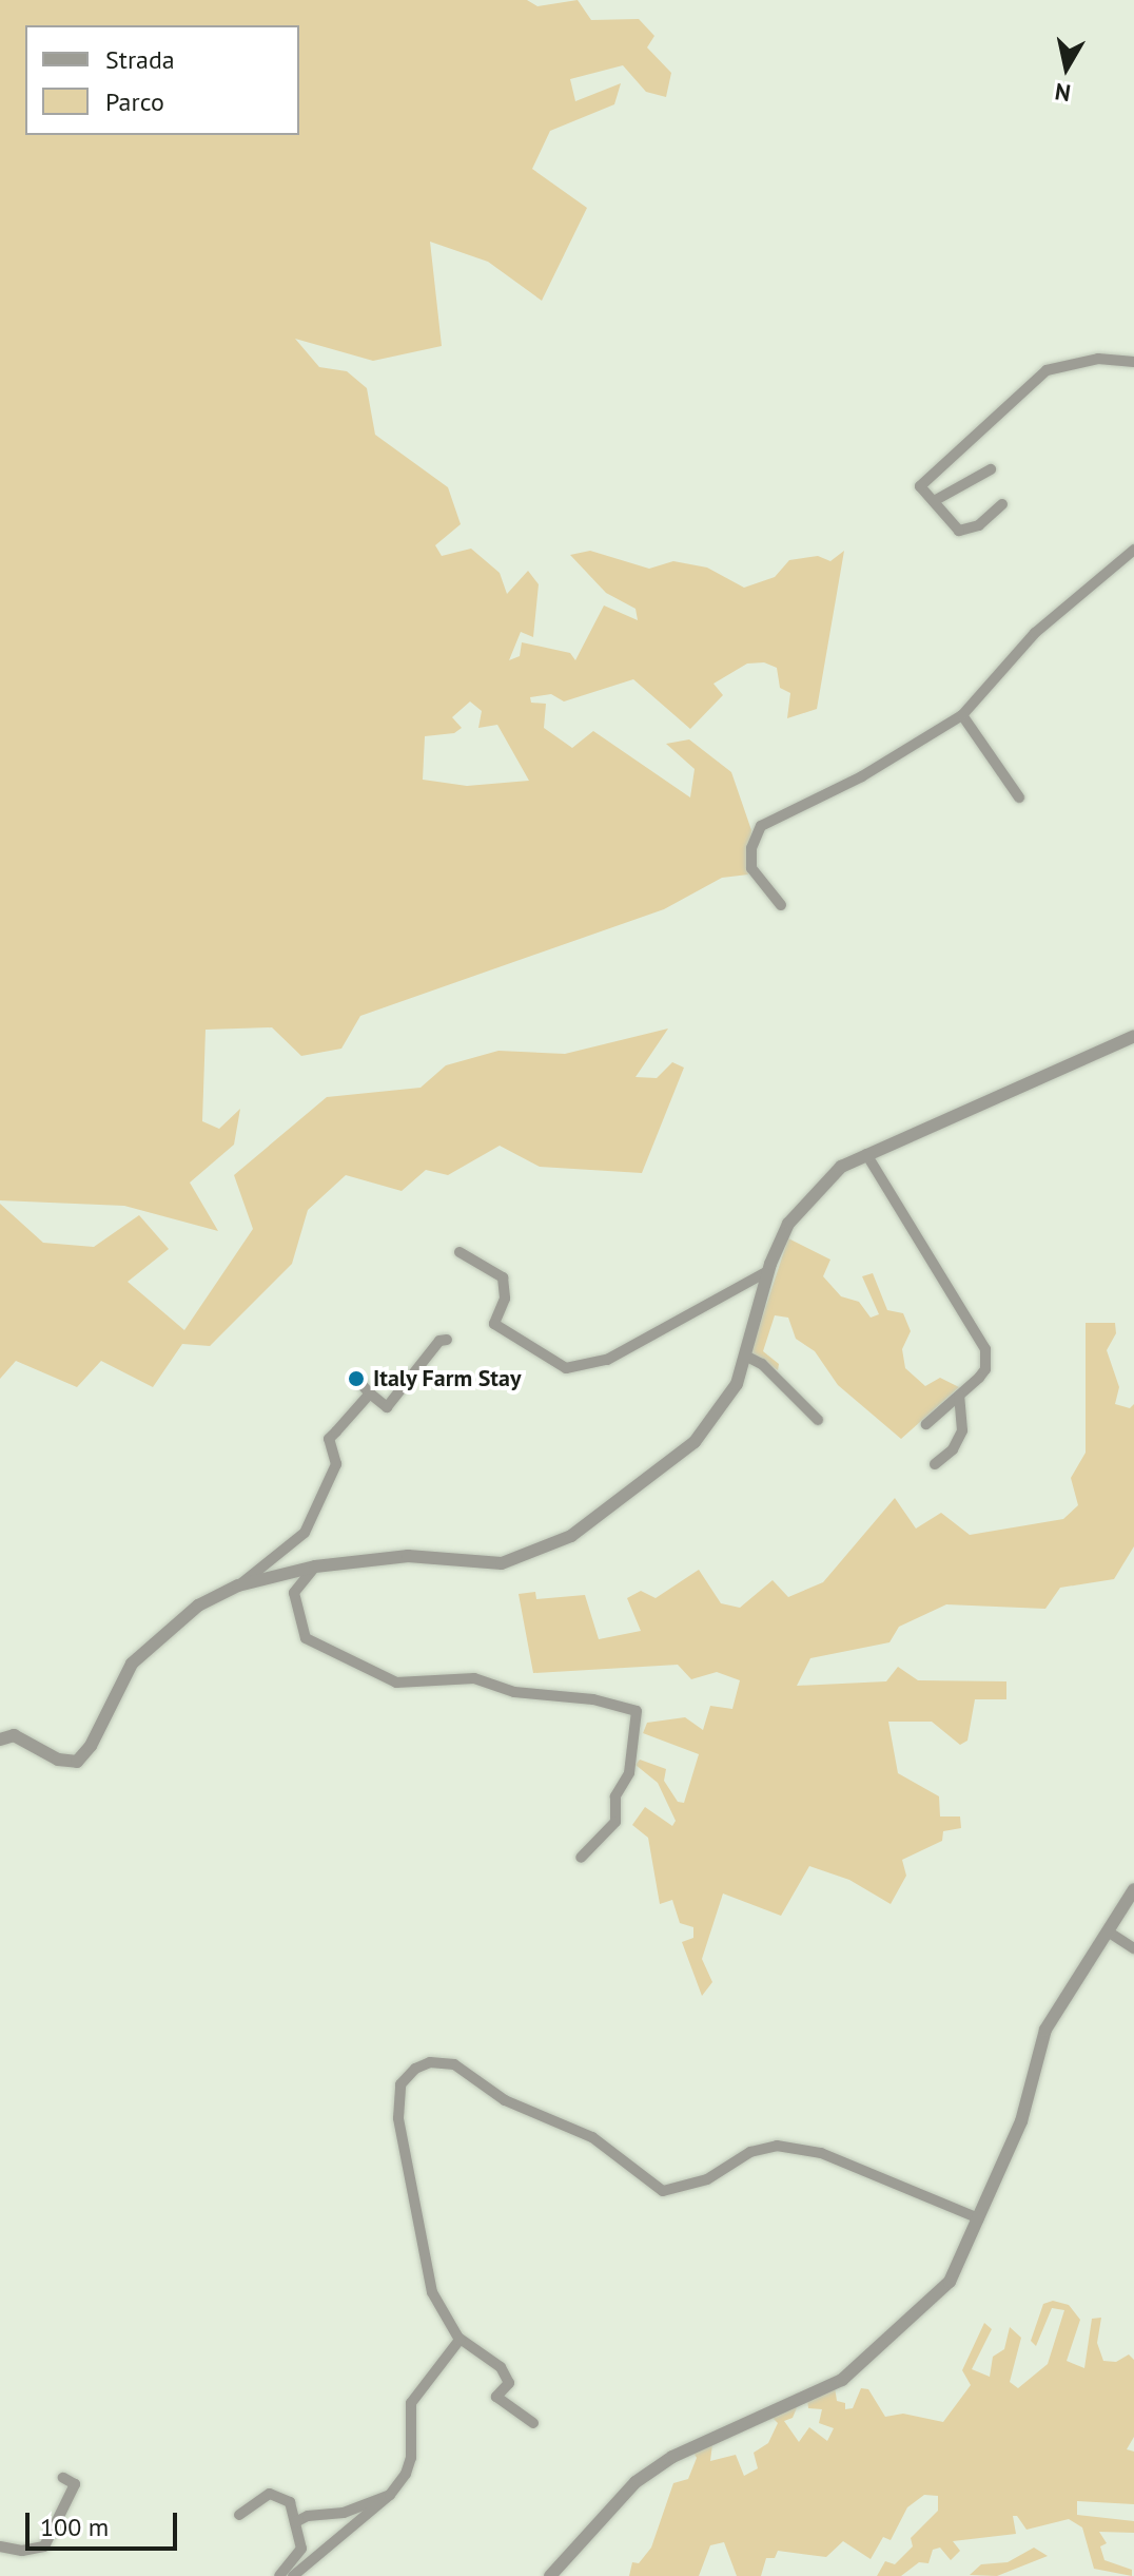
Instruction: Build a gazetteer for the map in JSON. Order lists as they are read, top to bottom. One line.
{"places":["Italy Farm Stay"],"legend":["Strada","Parco"],"scale_bar":"100 m","north":"bottom"}
